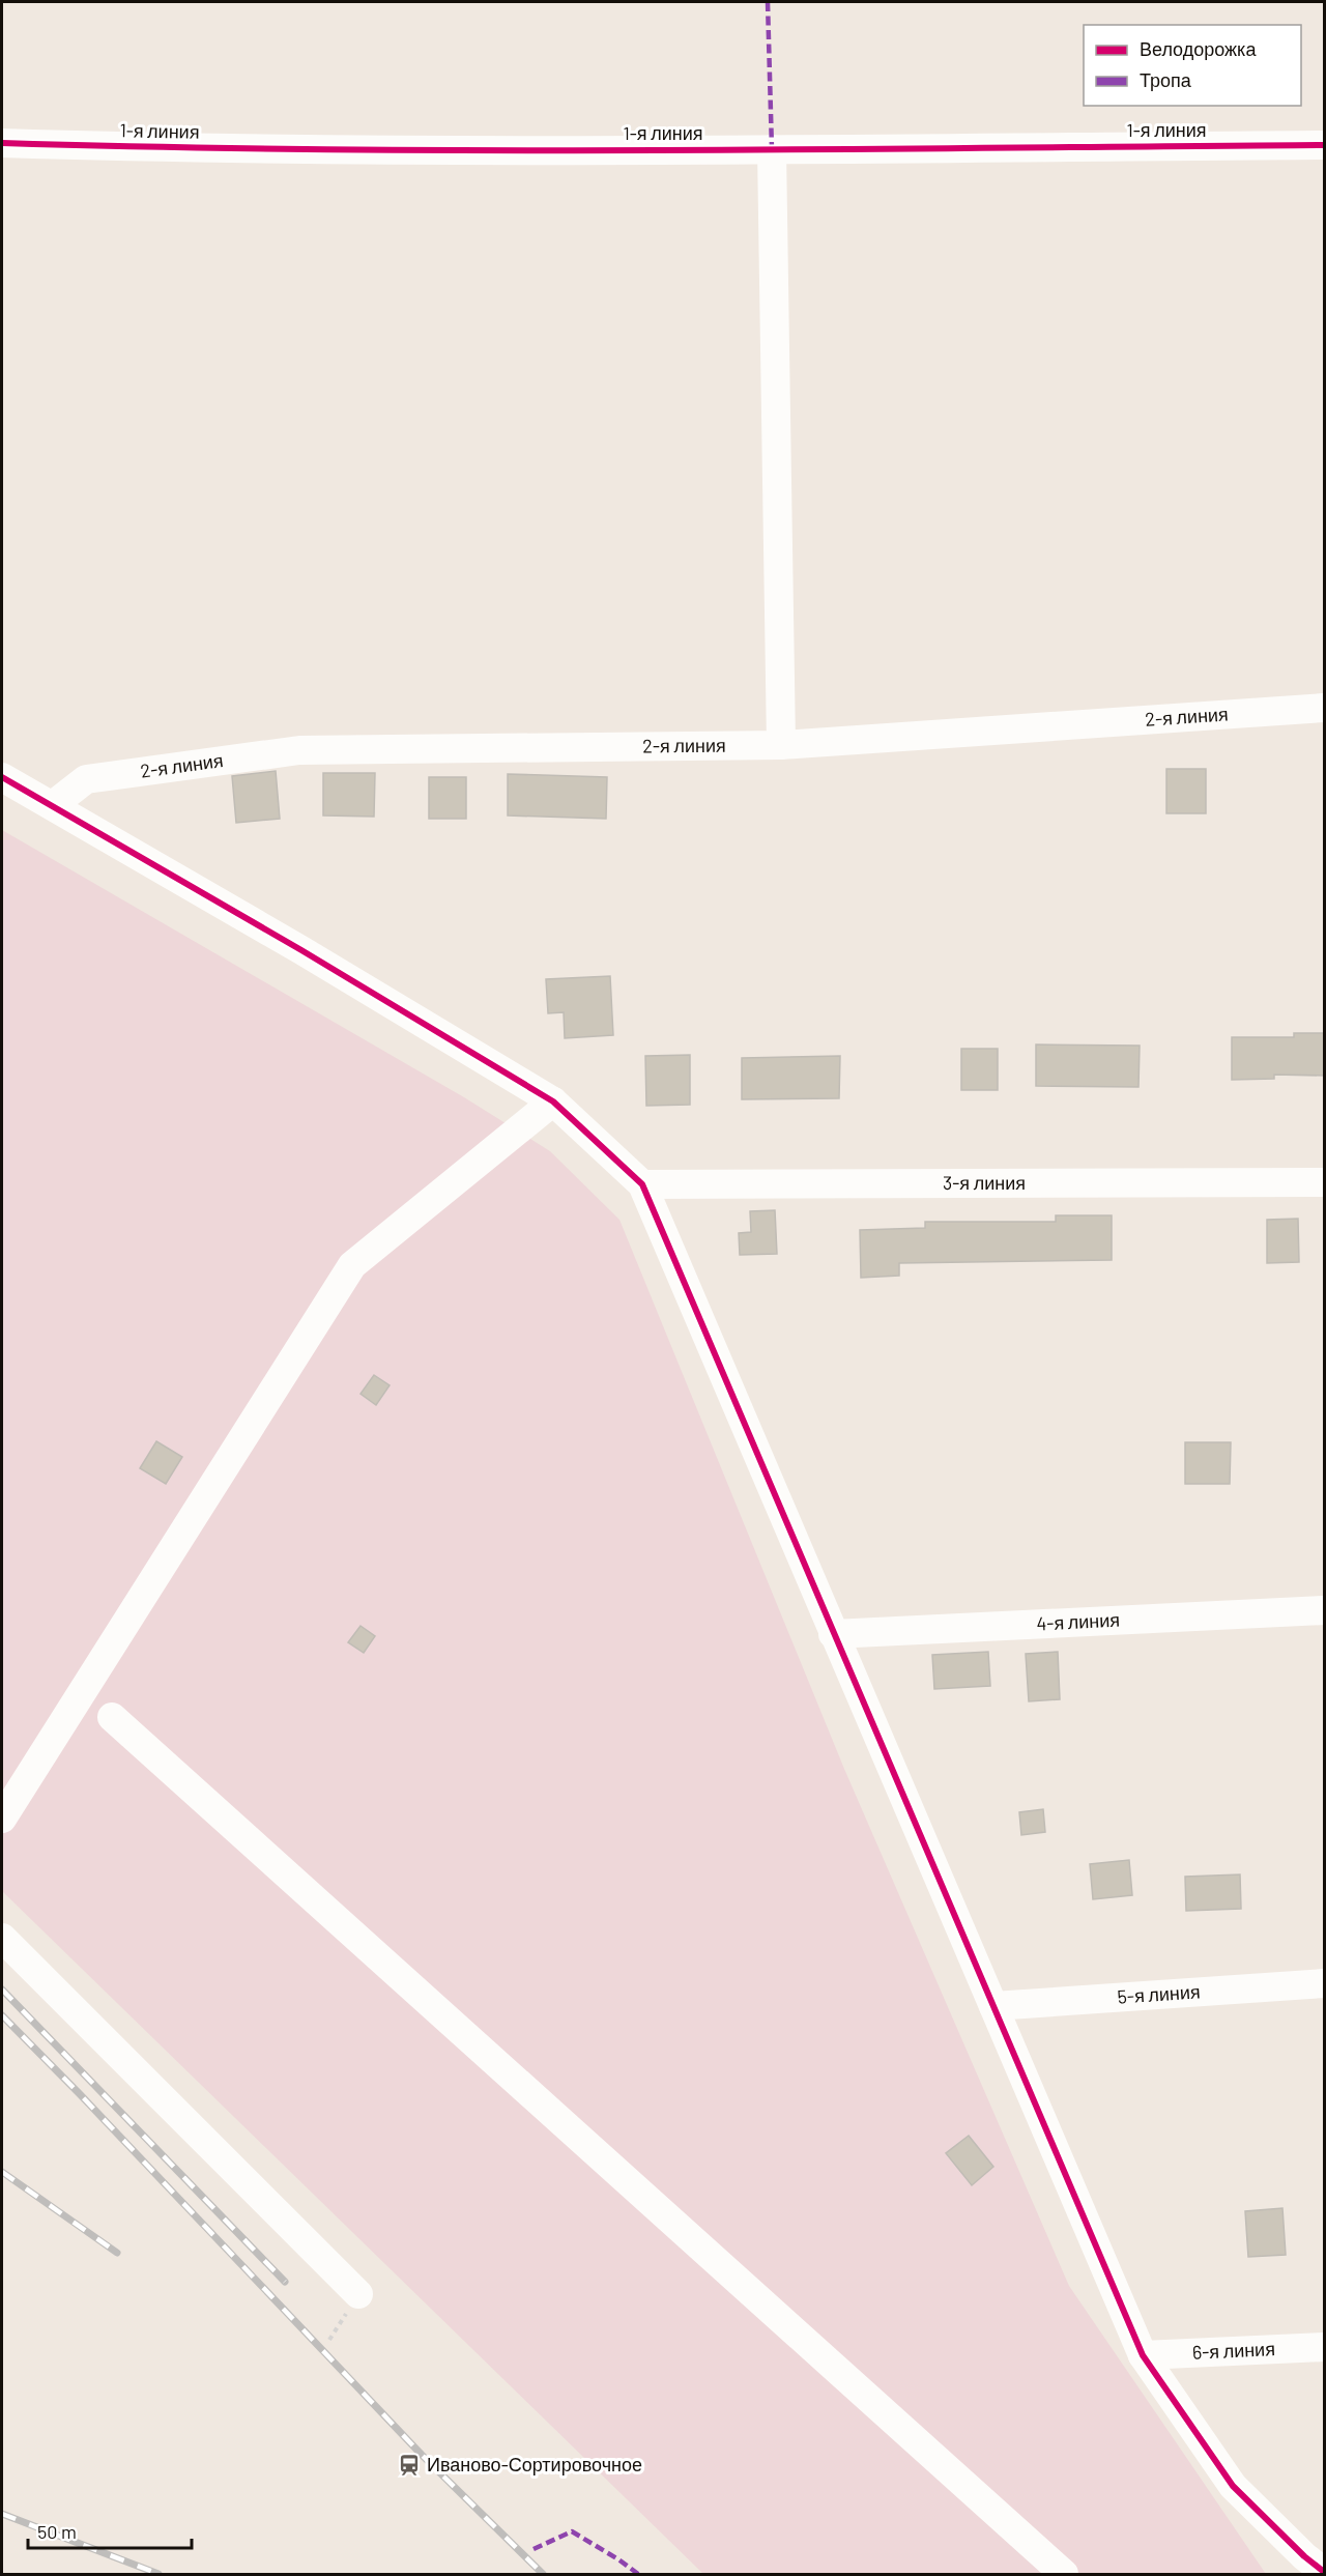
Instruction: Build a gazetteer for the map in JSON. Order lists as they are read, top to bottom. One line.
{"streets":{"street":["1-я линия","2-я линия","3-я линия","4-я линия","5-я линия","6-я линия"]},"places":{"station":["Иваново-Сортировочное"]},"legend":["Велодорожка","Тропа"],"scale_bar":"50 m"}
